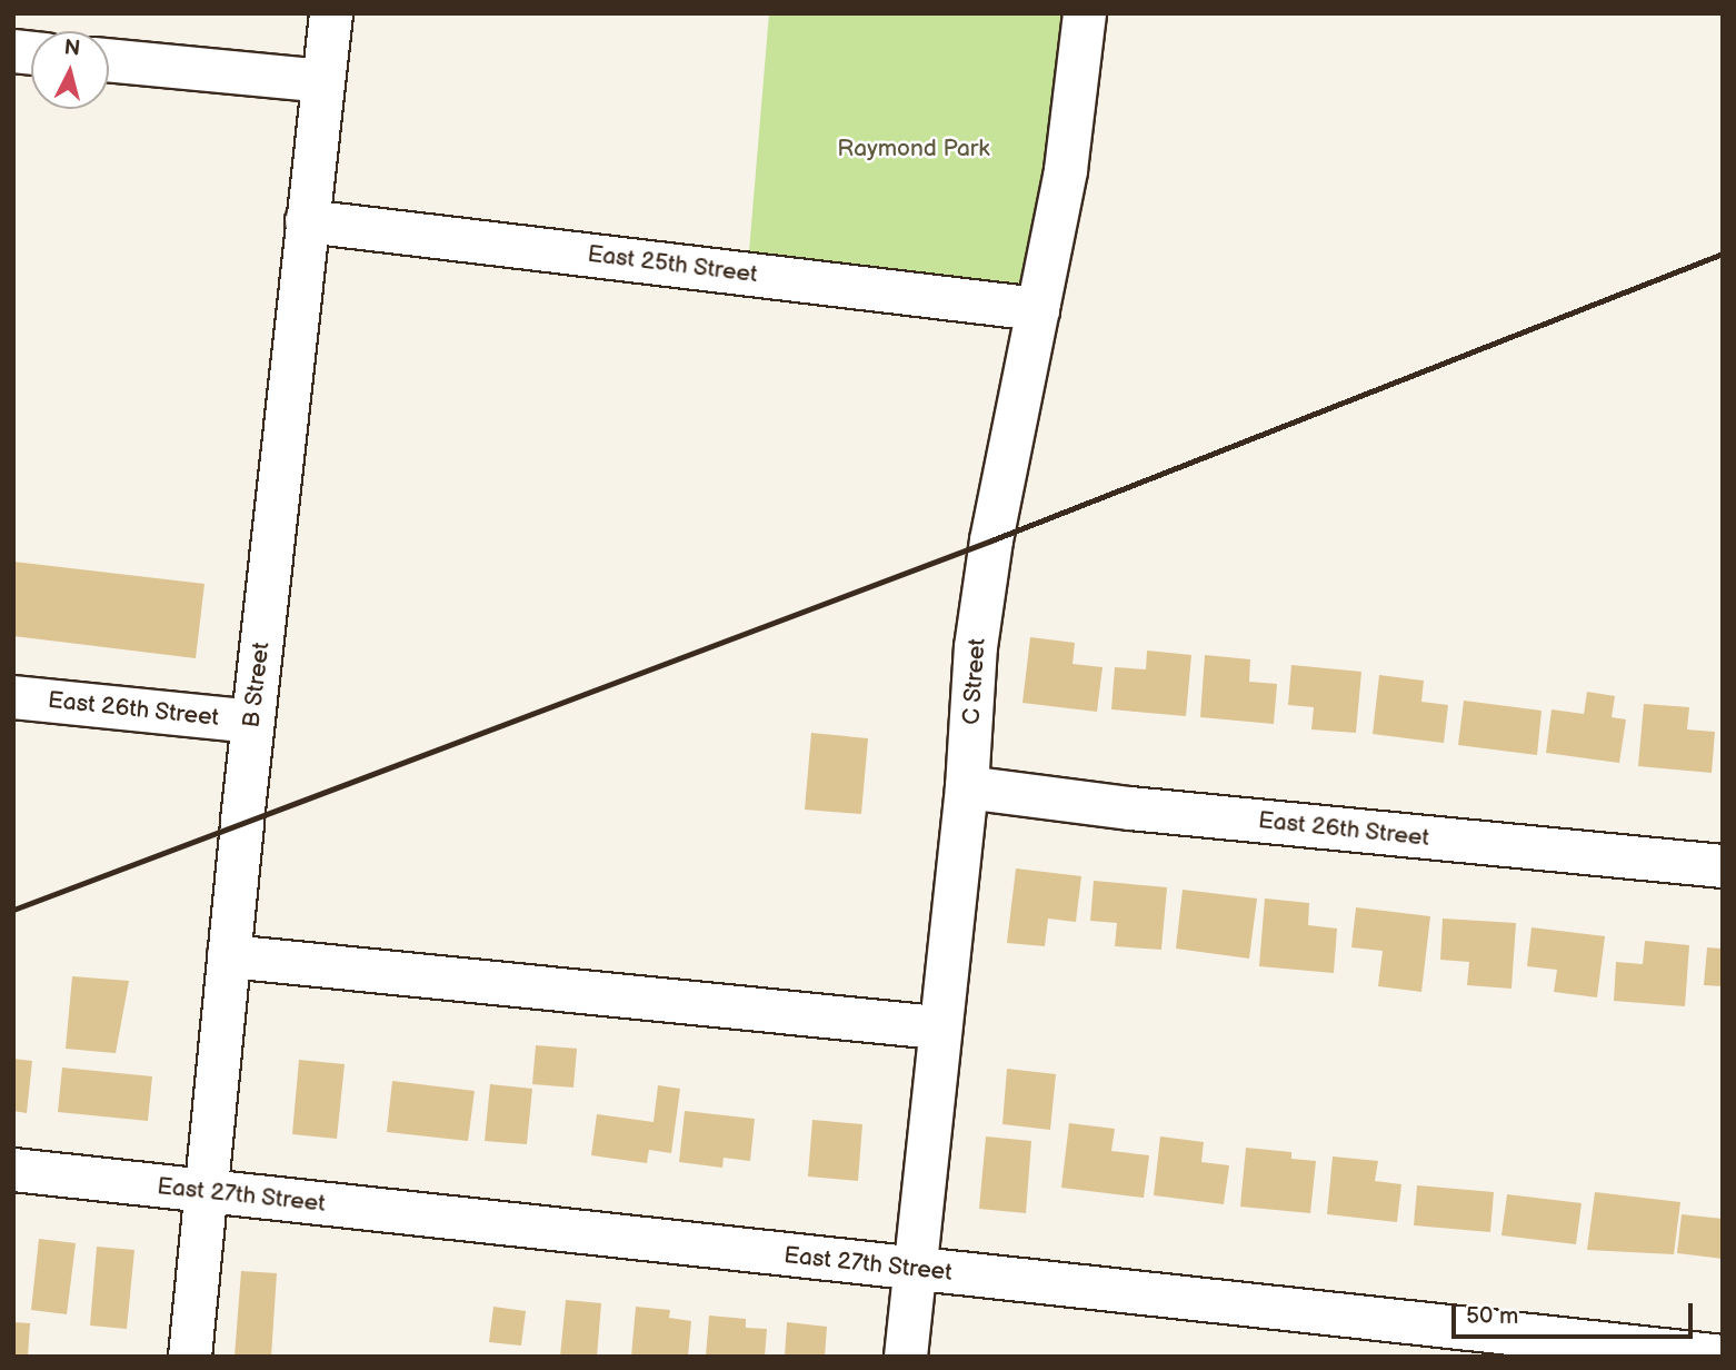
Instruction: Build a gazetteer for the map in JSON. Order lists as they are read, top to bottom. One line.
{"streets":{"street":["East 25th Street","C Street","B Street","East 26th Street","East 27th Street"]},"crossings":[["East 25th Street","C Street"],["East 25th Street","B Street"],["C Street","East 26th Street"],["C Street","East 27th Street"],["B Street","East 26th Street"],["B Street","East 27th Street"]],"parks":["Raymond Park"],"scale_bar":"50 m","north":"top"}
